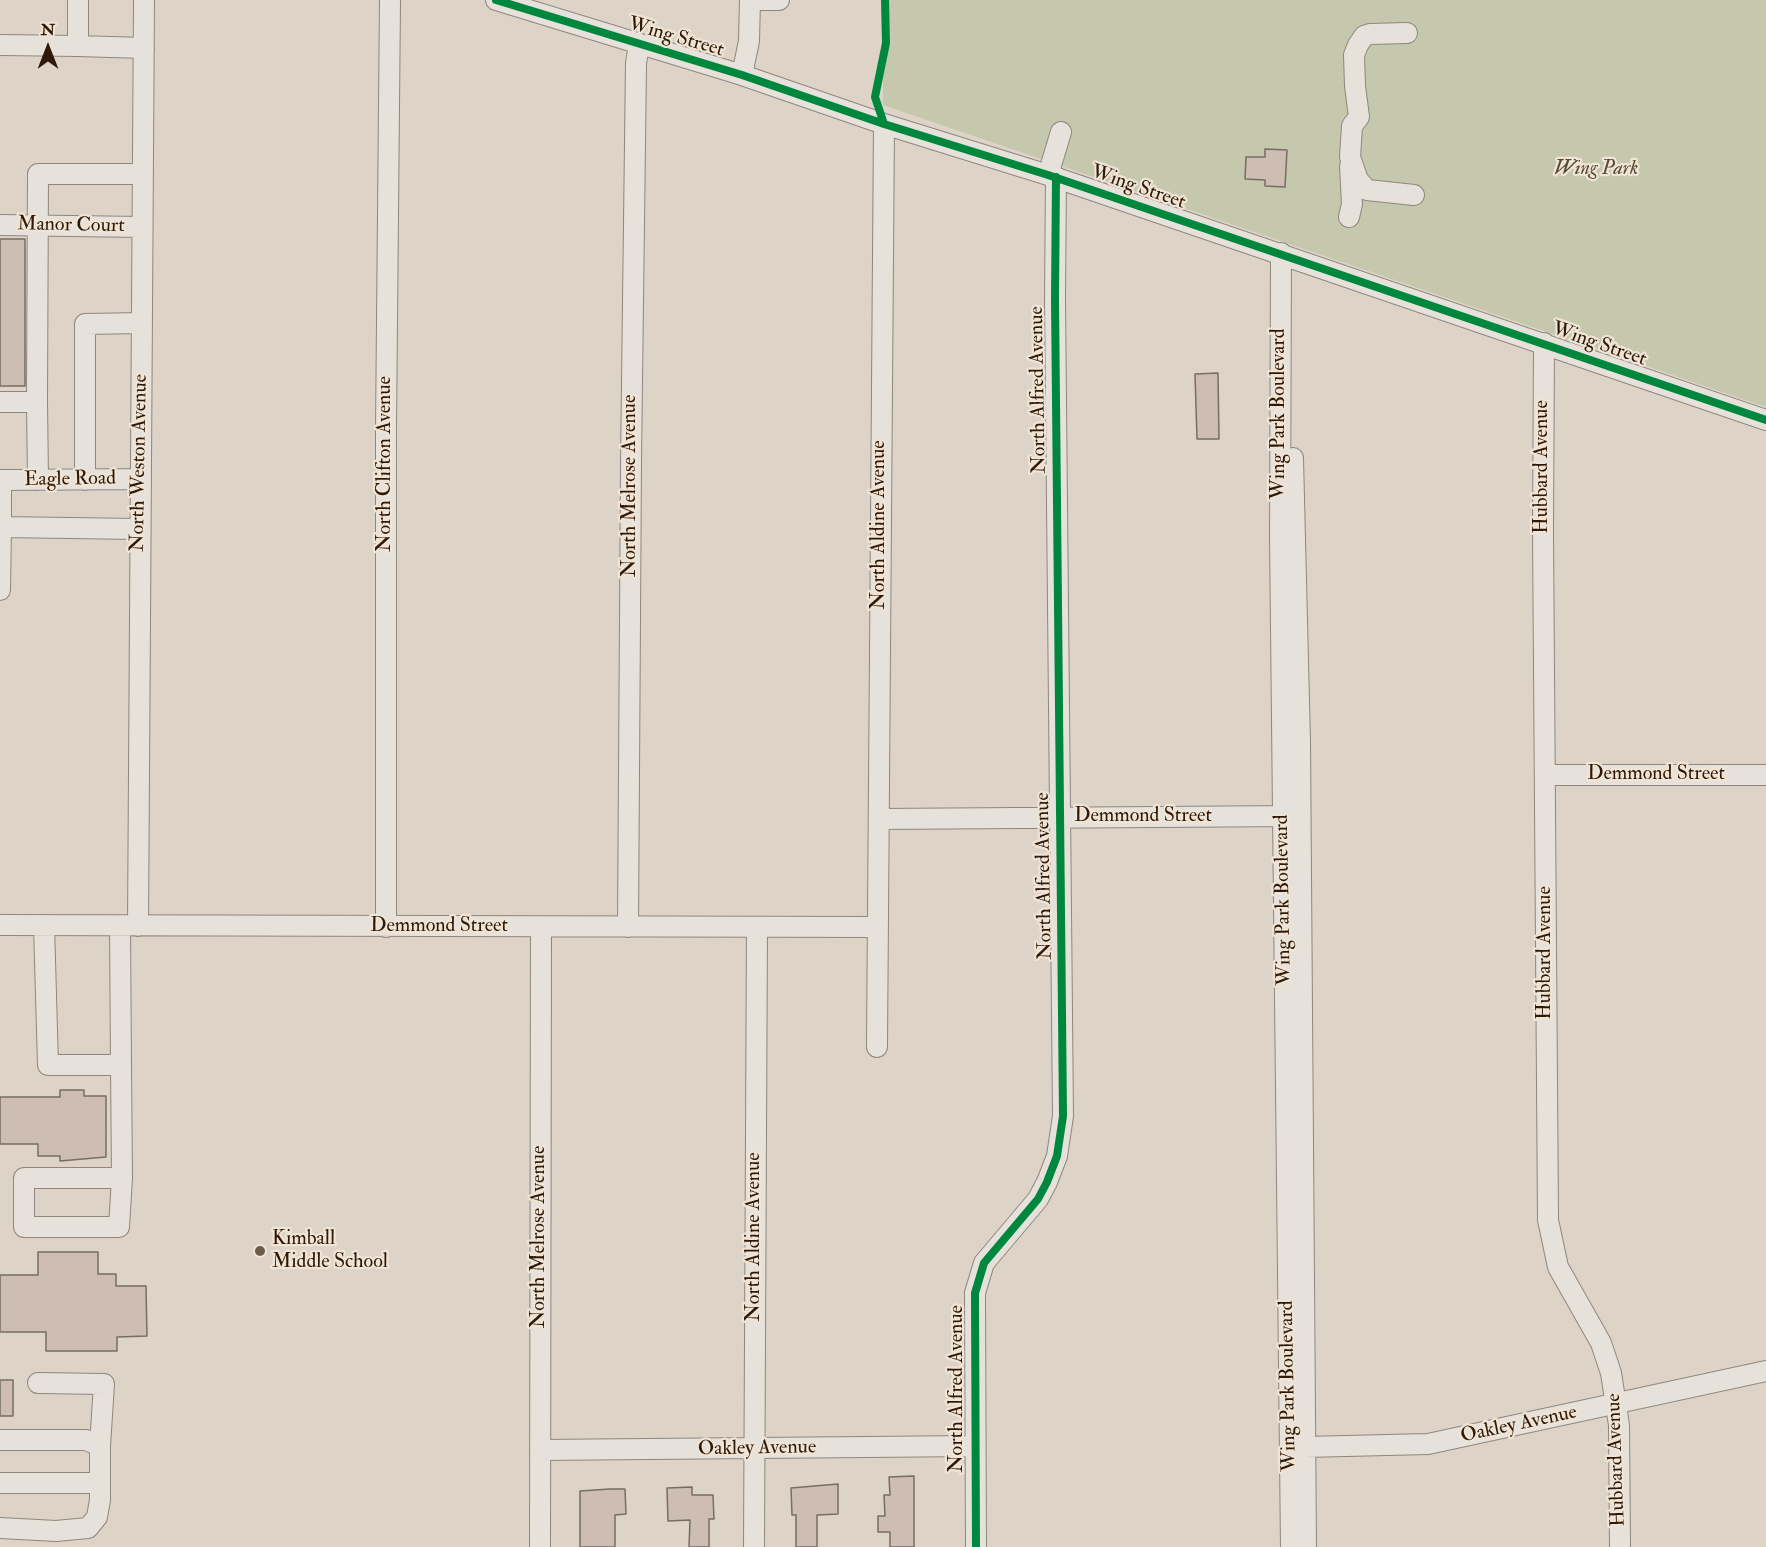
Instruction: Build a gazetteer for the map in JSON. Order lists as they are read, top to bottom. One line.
{"streets":{"street":["Wing Street","Manor Court","North Alfred Avenue","Wing Park Boulevard","North Weston Avenue","North Clifton Avenue","Hubbard Avenue","Eagle Road","North Melrose Avenue","North Aldine Avenue","Demmond Street","Oakley Avenue"]},"crossings":[["Wing Street","North Alfred Avenue"],["Wing Street","Wing Park Boulevard"],["Wing Street","Hubbard Avenue"],["Wing Street","North Melrose Avenue"],["Wing Street","North Aldine Avenue"],["Manor Court","North Weston Avenue"],["North Alfred Avenue","Demmond Street"],["North Alfred Avenue","Oakley Avenue"],["Wing Park Boulevard","Demmond Street"],["Wing Park Boulevard","Oakley Avenue"],["North Weston Avenue","Eagle Road"],["North Weston Avenue","Demmond Street"],["North Clifton Avenue","Demmond Street"],["Hubbard Avenue","Demmond Street"],["Hubbard Avenue","Oakley Avenue"],["North Melrose Avenue","Demmond Street"],["North Melrose Avenue","Oakley Avenue"],["North Aldine Avenue","Demmond Street"],["North Aldine Avenue","Oakley Avenue"]],"parks":["Wing Park"],"places":["Kimball Middle School"],"north":"top"}
